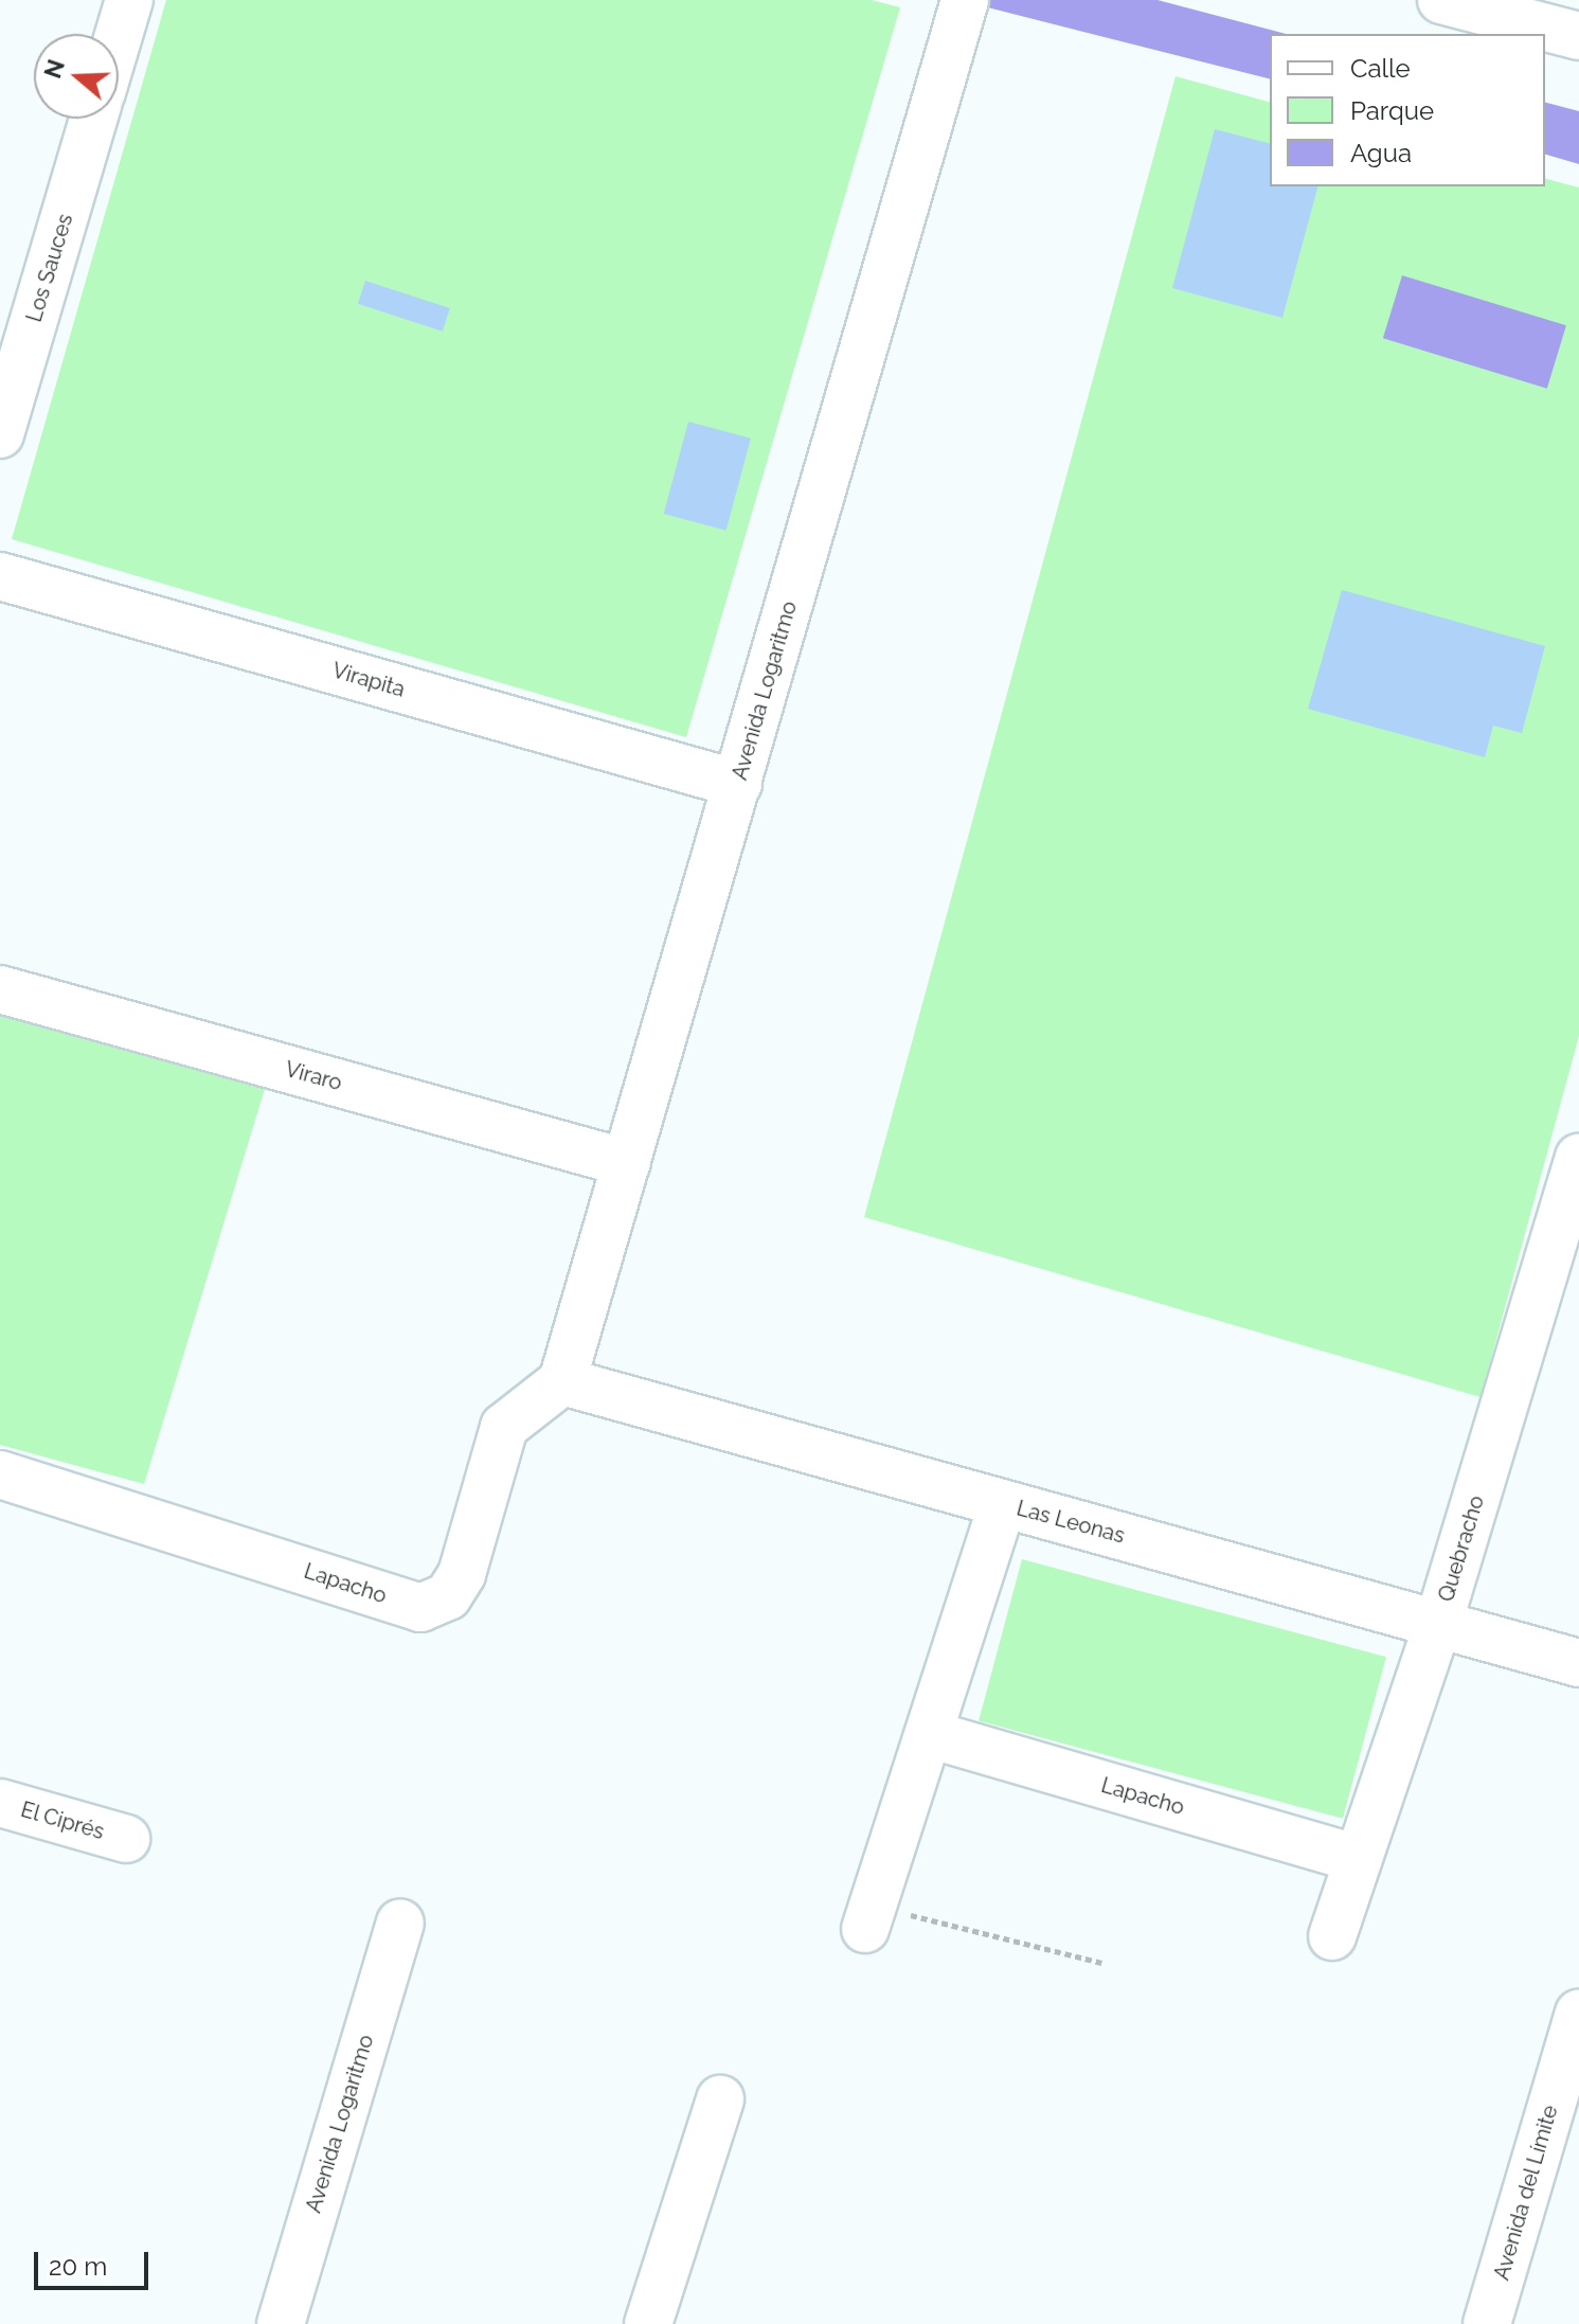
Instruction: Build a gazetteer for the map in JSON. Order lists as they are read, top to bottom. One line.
{"streets":{"street":["Los Sauces","Virapita","Avenida Logaritmo","Viraro","Las Leonas","Quebracho","Lapacho","El Ciprés","Avenida del Límite"]},"crossings":[["Virapita","Avenida Logaritmo"],["Avenida Logaritmo","Viraro"],["Avenida Logaritmo","Las Leonas"],["Avenida Logaritmo","Lapacho"],["Las Leonas","Quebracho"],["Las Leonas","Lapacho"],["Quebracho","Lapacho"]],"legend":["Calle","Parque","Agua"],"scale_bar":"20 m","north":"left"}
